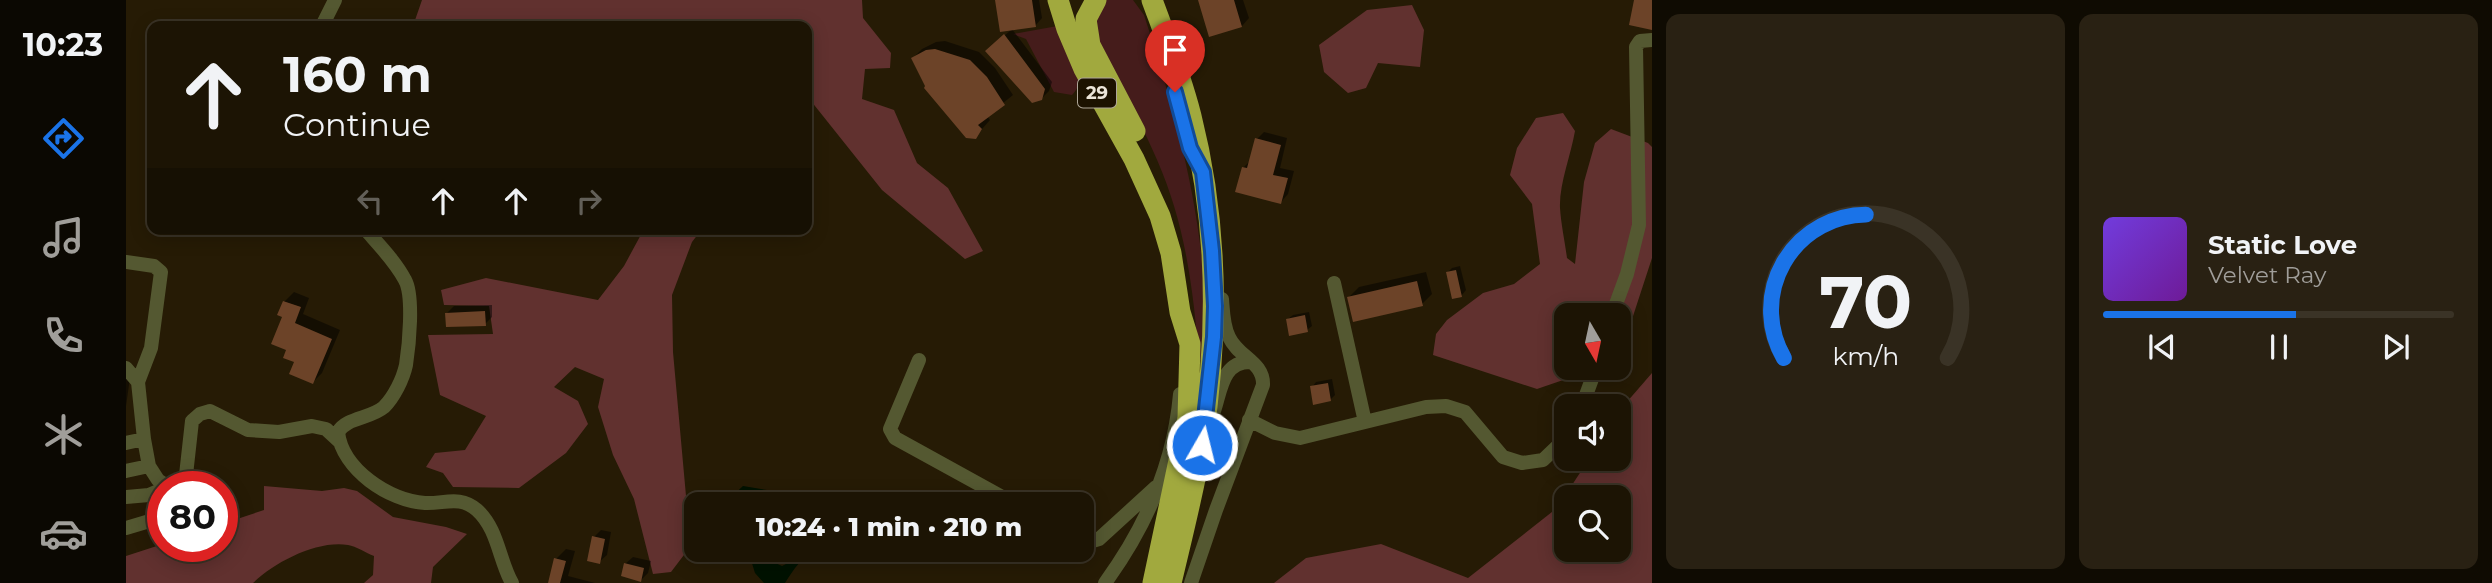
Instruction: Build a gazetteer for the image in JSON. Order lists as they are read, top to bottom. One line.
{"streets":{"highway":["29"]},"north":"bottom","page":{"tabs":"10:23","turn":["160 m","Continue"],"song":["Static Love","Velvet Ray"],"limit":"80","trip":"10:24 · 1 min · 210 m","gauge":["70","km/h"]}}
